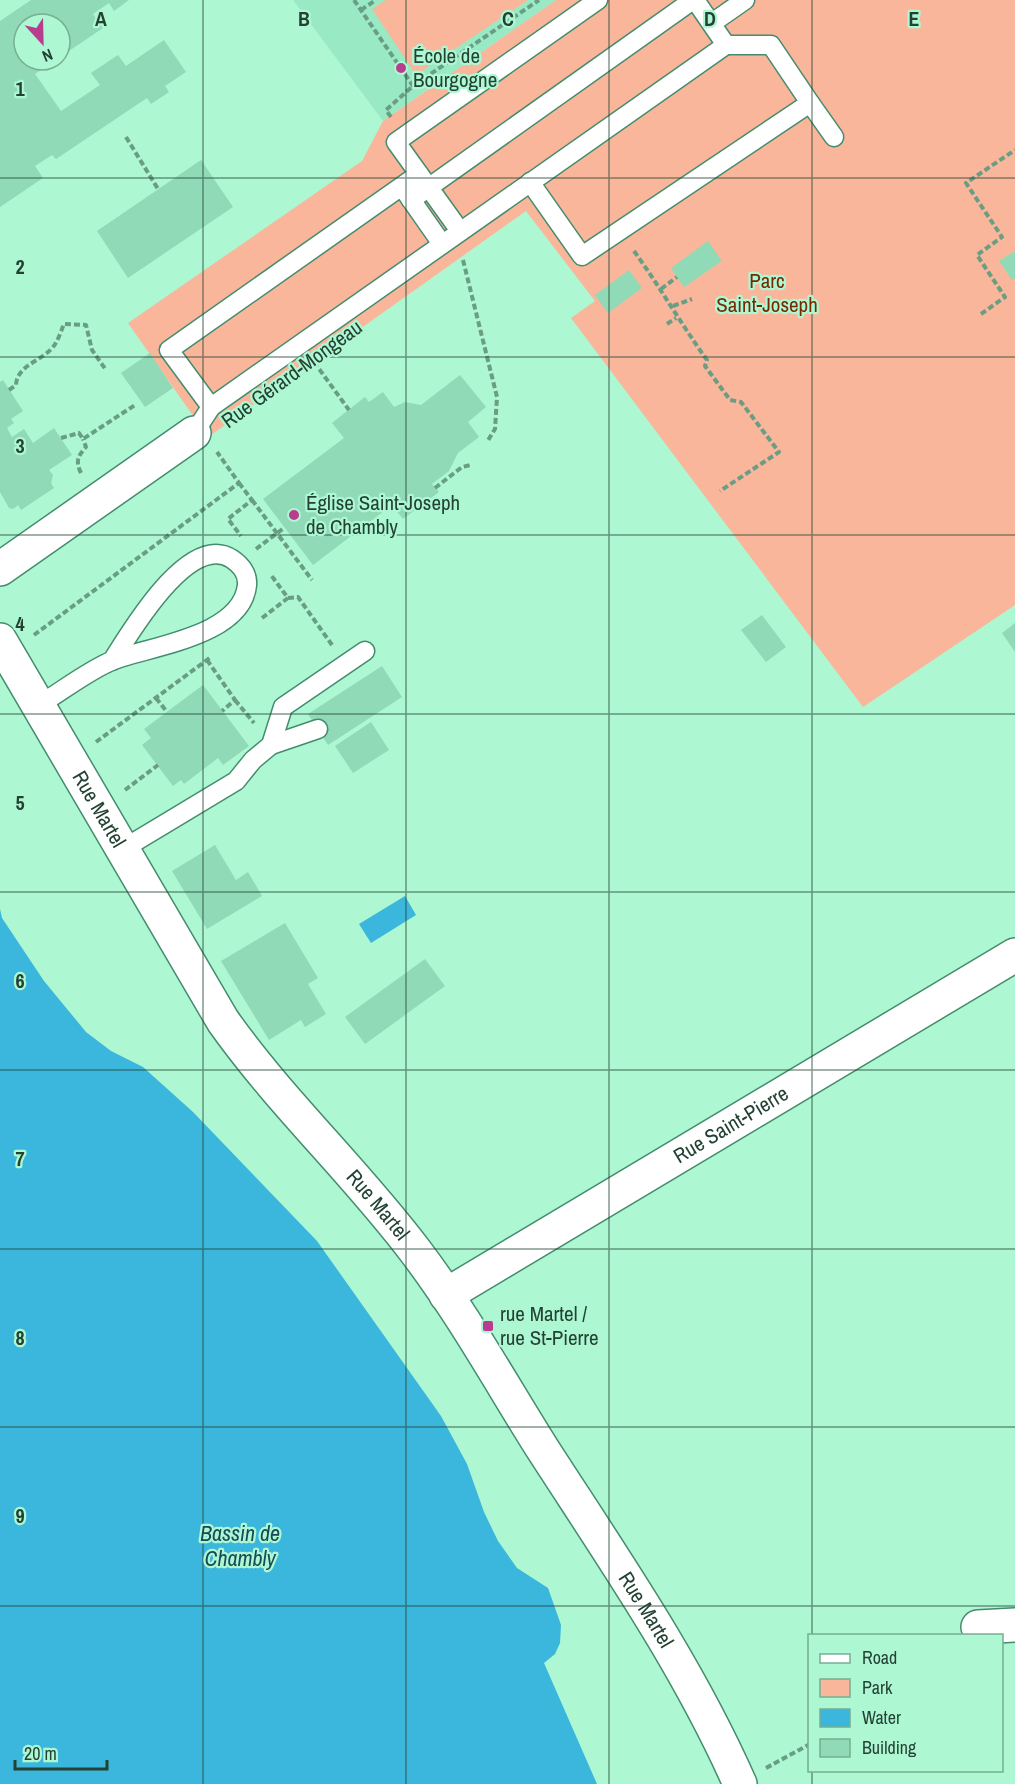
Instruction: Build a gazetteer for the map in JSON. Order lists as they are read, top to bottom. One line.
{"streets":{"street":["Rue Gérard-Mongeau","Rue Martel","Rue Saint-Pierre"]},"crossings":[["Rue Gérard-Mongeau","Rue Martel"],["Rue Martel","Rue Saint-Pierre"]],"water":["Bassin de Chambly"],"parks":["Parc Saint-Joseph"],"places":{"other":["École de Bourgogne","Église Saint-Joseph de Chambly"],"transit":["rue Martel / rue St-Pierre"]},"legend":["Road","Park","Water","Building"],"scale_bar":"20 m","north":"bottom","grid":{"columns":["A","B","C","D","E"],"rows":["1","2","3","4","5","6","7","8","9"]}}
